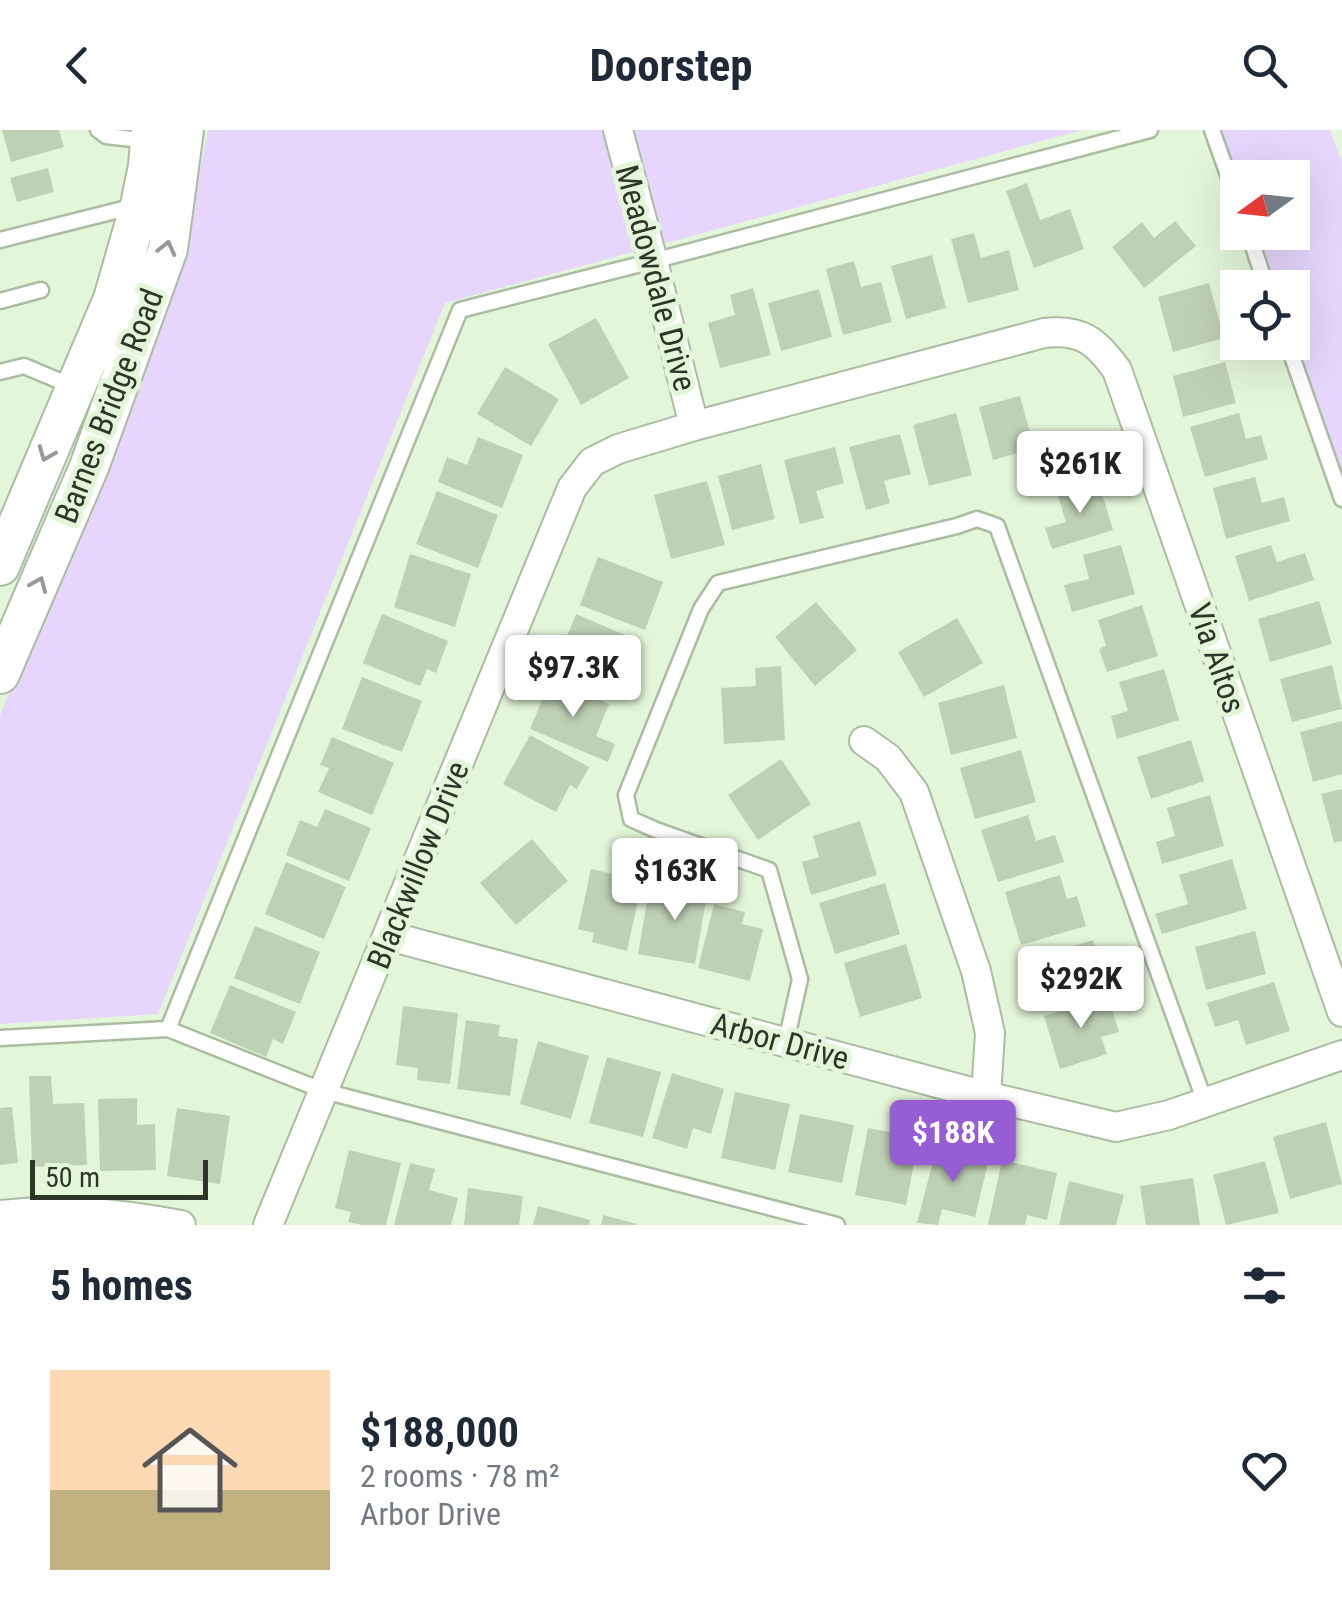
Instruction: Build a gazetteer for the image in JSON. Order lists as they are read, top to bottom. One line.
{"streets":{"main road":["Barnes Bridge Road"],"street":["Meadowdale Drive","Via Altos","Blackwillow Drive","Arbor Drive"]},"crossings":[["Meadowdale Drive","Blackwillow Drive"],["Via Altos","Blackwillow Drive"],["Blackwillow Drive","Arbor Drive"]],"scale_bar":"50 m","north":"left","page":{"header":"Doorstep","price":["$261K","$97.3K","$163K","$292K","$188K"],"scale":"50 m","heading":"5 homes","list":[{"name":"$188,000","note":"2 rooms · 78 m² · Arbor Drive"}]}}
